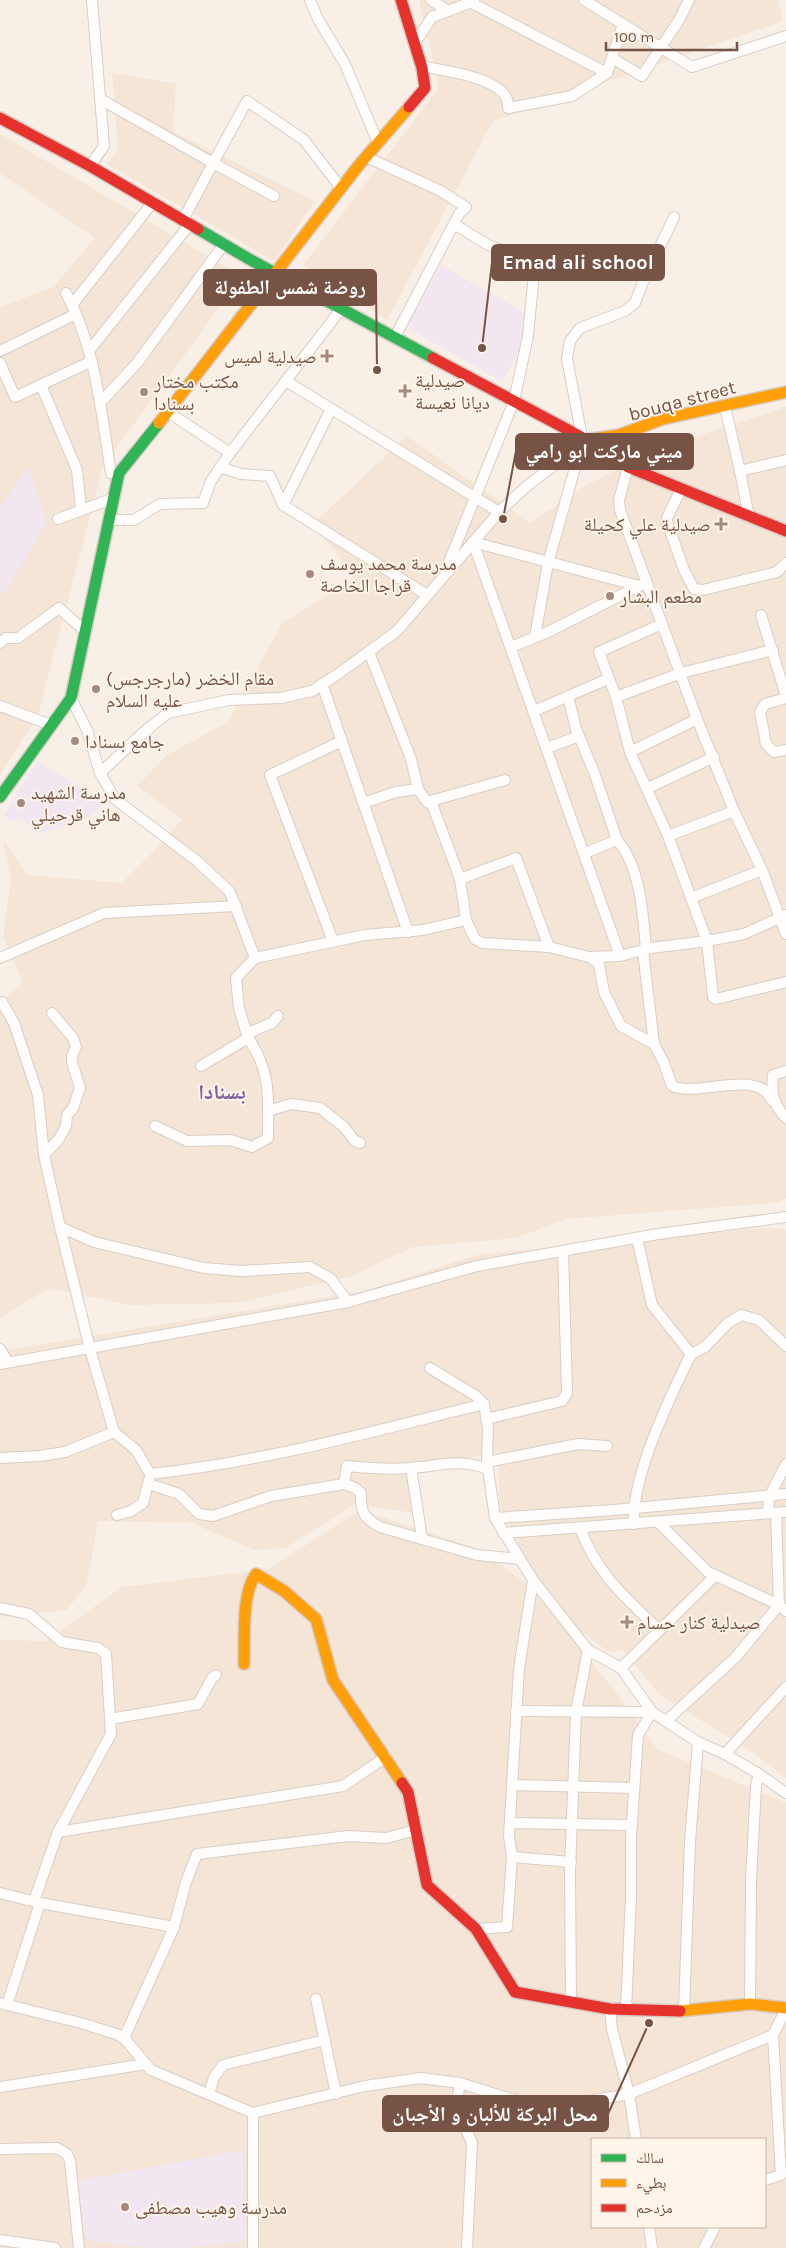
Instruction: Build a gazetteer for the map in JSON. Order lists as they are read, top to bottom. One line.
{"streets":{"street":["bouqa street"]},"districts":["بسنادا"],"places":{"other":["Emad ali school","روضة شمس الطفولة","مكتب مختار بسنادا","ميني ماركت ابو رامي","مدرسة محمد يوسف قراجا الخاصة","مطعم البشار","مقام الخضر (مارجرجس) عليه السلام","جامع بسنادا","مدرسة الشهيد هاني قرحيلي","محل البركة للألبان و الأجبان","مدرسة وهيب مصطفى"],"health":["صيدلية لميس","صيدلية ديانا نعيسة","صيدلية علي كحيلة","صيدلية كنار حسام"]},"legend":["سالك","بطيء","مزدحم"],"scale_bar":"100 m"}
